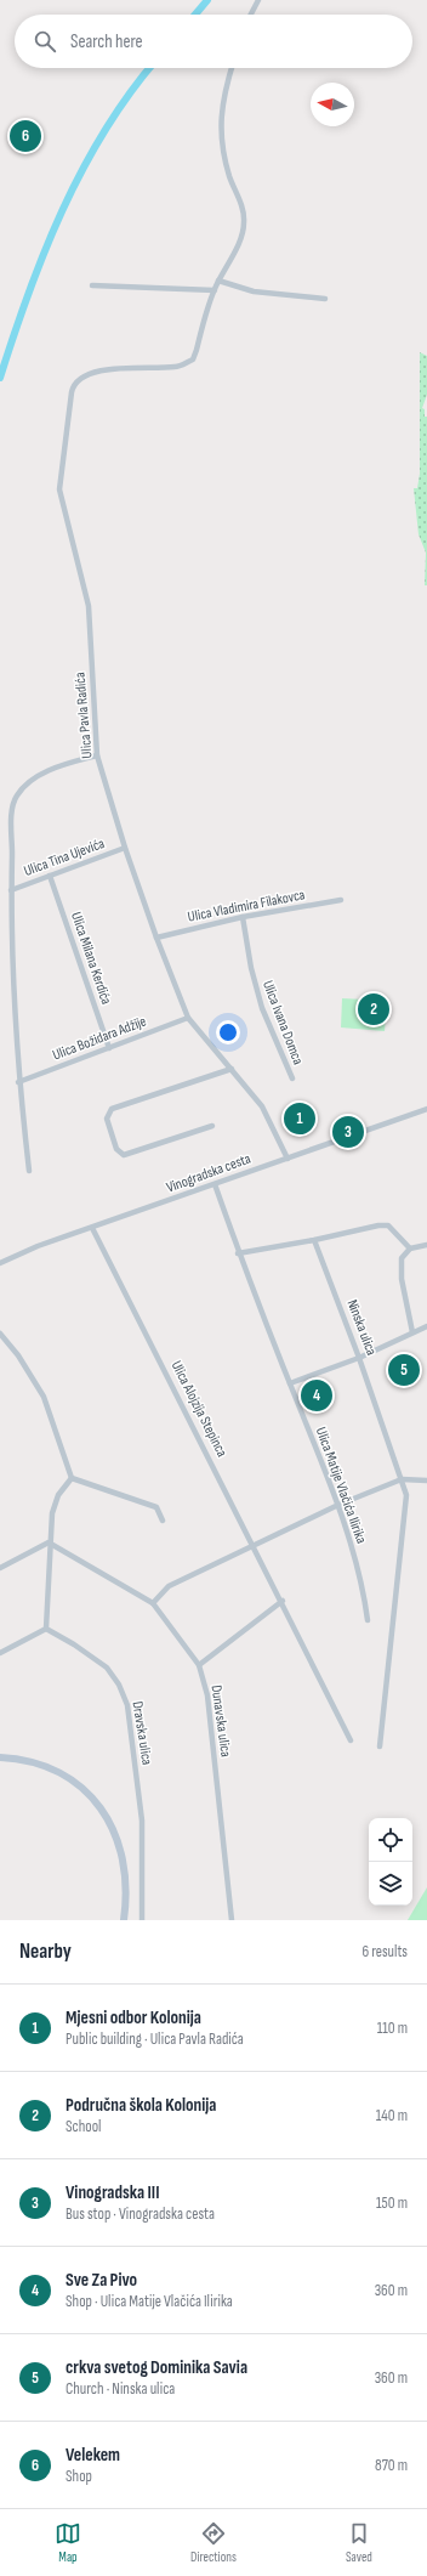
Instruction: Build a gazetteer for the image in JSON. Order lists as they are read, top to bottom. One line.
{"streets":{"street":["Ulica Pavla Radića","Ulica Tina Ujevića","Ulica Vladimira Filakovca","Ulica Milana Kerdića","Ulica Ivana Domca","Ulica Božidara Adžije","Vinogradska cesta","Ninska ulica","Ulica Alojzija Stepinca","Ulica Matije Vlačića Ilirika","Dunavska ulica","Dravska ulica"]},"crossings":[["Ulica Pavla Radića","Ulica Tina Ujevića"],["Ulica Pavla Radića","Ulica Vladimira Filakovca"],["Ulica Pavla Radića","Ulica Božidara Adžije"],["Ulica Pavla Radića","Vinogradska cesta"],["Ulica Tina Ujevića","Ulica Milana Kerdića"],["Ulica Tina Ujevića","Ulica Božidara Adžije"],["Ulica Vladimira Filakovca","Ulica Ivana Domca"],["Ulica Milana Kerdića","Ulica Božidara Adžije"],["Vinogradska cesta","Ulica Alojzija Stepinca"],["Vinogradska cesta","Ulica Matije Vlačića Ilirika"]],"north":"left","page":{"search":"Search here","pins":["6","2","1","3","5","4"],"heading":["Nearby","6 results"],"list":[{"mark":"1","name":"Mjesni odbor Kolonija","note":"Public building · Ulica Pavla Radića","value":"110 m"},{"mark":"2","name":"Područna škola Kolonija","note":"School","value":"140 m"},{"mark":"3","name":"Vinogradska III","note":"Bus stop · Vinogradska cesta","value":"150 m"},{"mark":"4","name":"Sve Za Pivo","note":"Shop · Ulica Matije Vlačića Ilirika","value":"360 m"},{"mark":"5","name":"crkva svetog Dominika Savia","note":"Church · Ninska ulica","value":"360 m"},{"mark":"6","name":"Velekem","note":"Shop","value":"870 m"}],"nav":["Map","Directions","Saved"]}}
